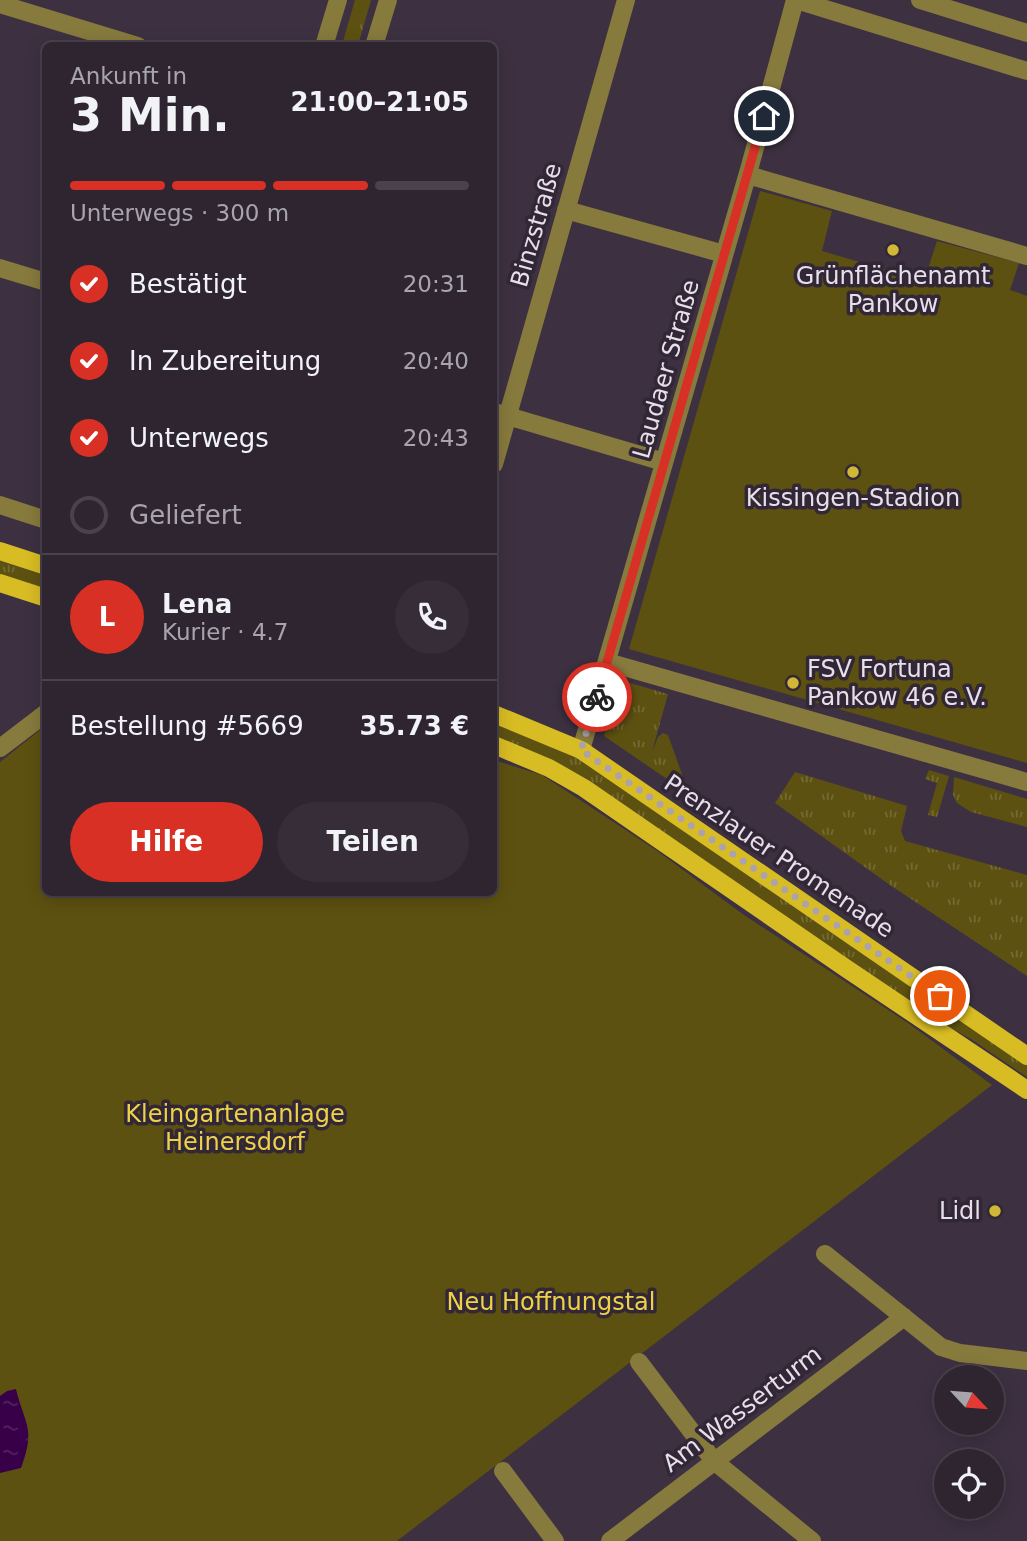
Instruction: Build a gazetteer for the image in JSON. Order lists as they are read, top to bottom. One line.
{"streets":{"main road":["Prenzlauer Promenade"],"street":["Binzstraße","Laudaer Straße","Am Wasserturm"]},"crossings":[["Laudaer Straße","Prenzlauer Promenade"]],"parks":["Kleingartenanlage Heinersdorf","Neu Hoffnungstal"],"places":["Grünflächenamt Pankow","Kissingen-Stadion","FSV Fortuna Pankow 46 e.V.","Lidl"],"north":"bottom right","page":{"heading":["3 Min.","Ankunft in","21:00–21:05"],"panel":["Lena","Kurier · 4.7","Bestellung #5669","35.73 €"],"bar":"Unterwegs · 300 m","list":[["Bestätigt","20:31"],["In Zubereitung","20:40"],["Unterwegs","20:43"],"Geliefert"],"round":"L","buttons":["Hilfe","Teilen"]}}
